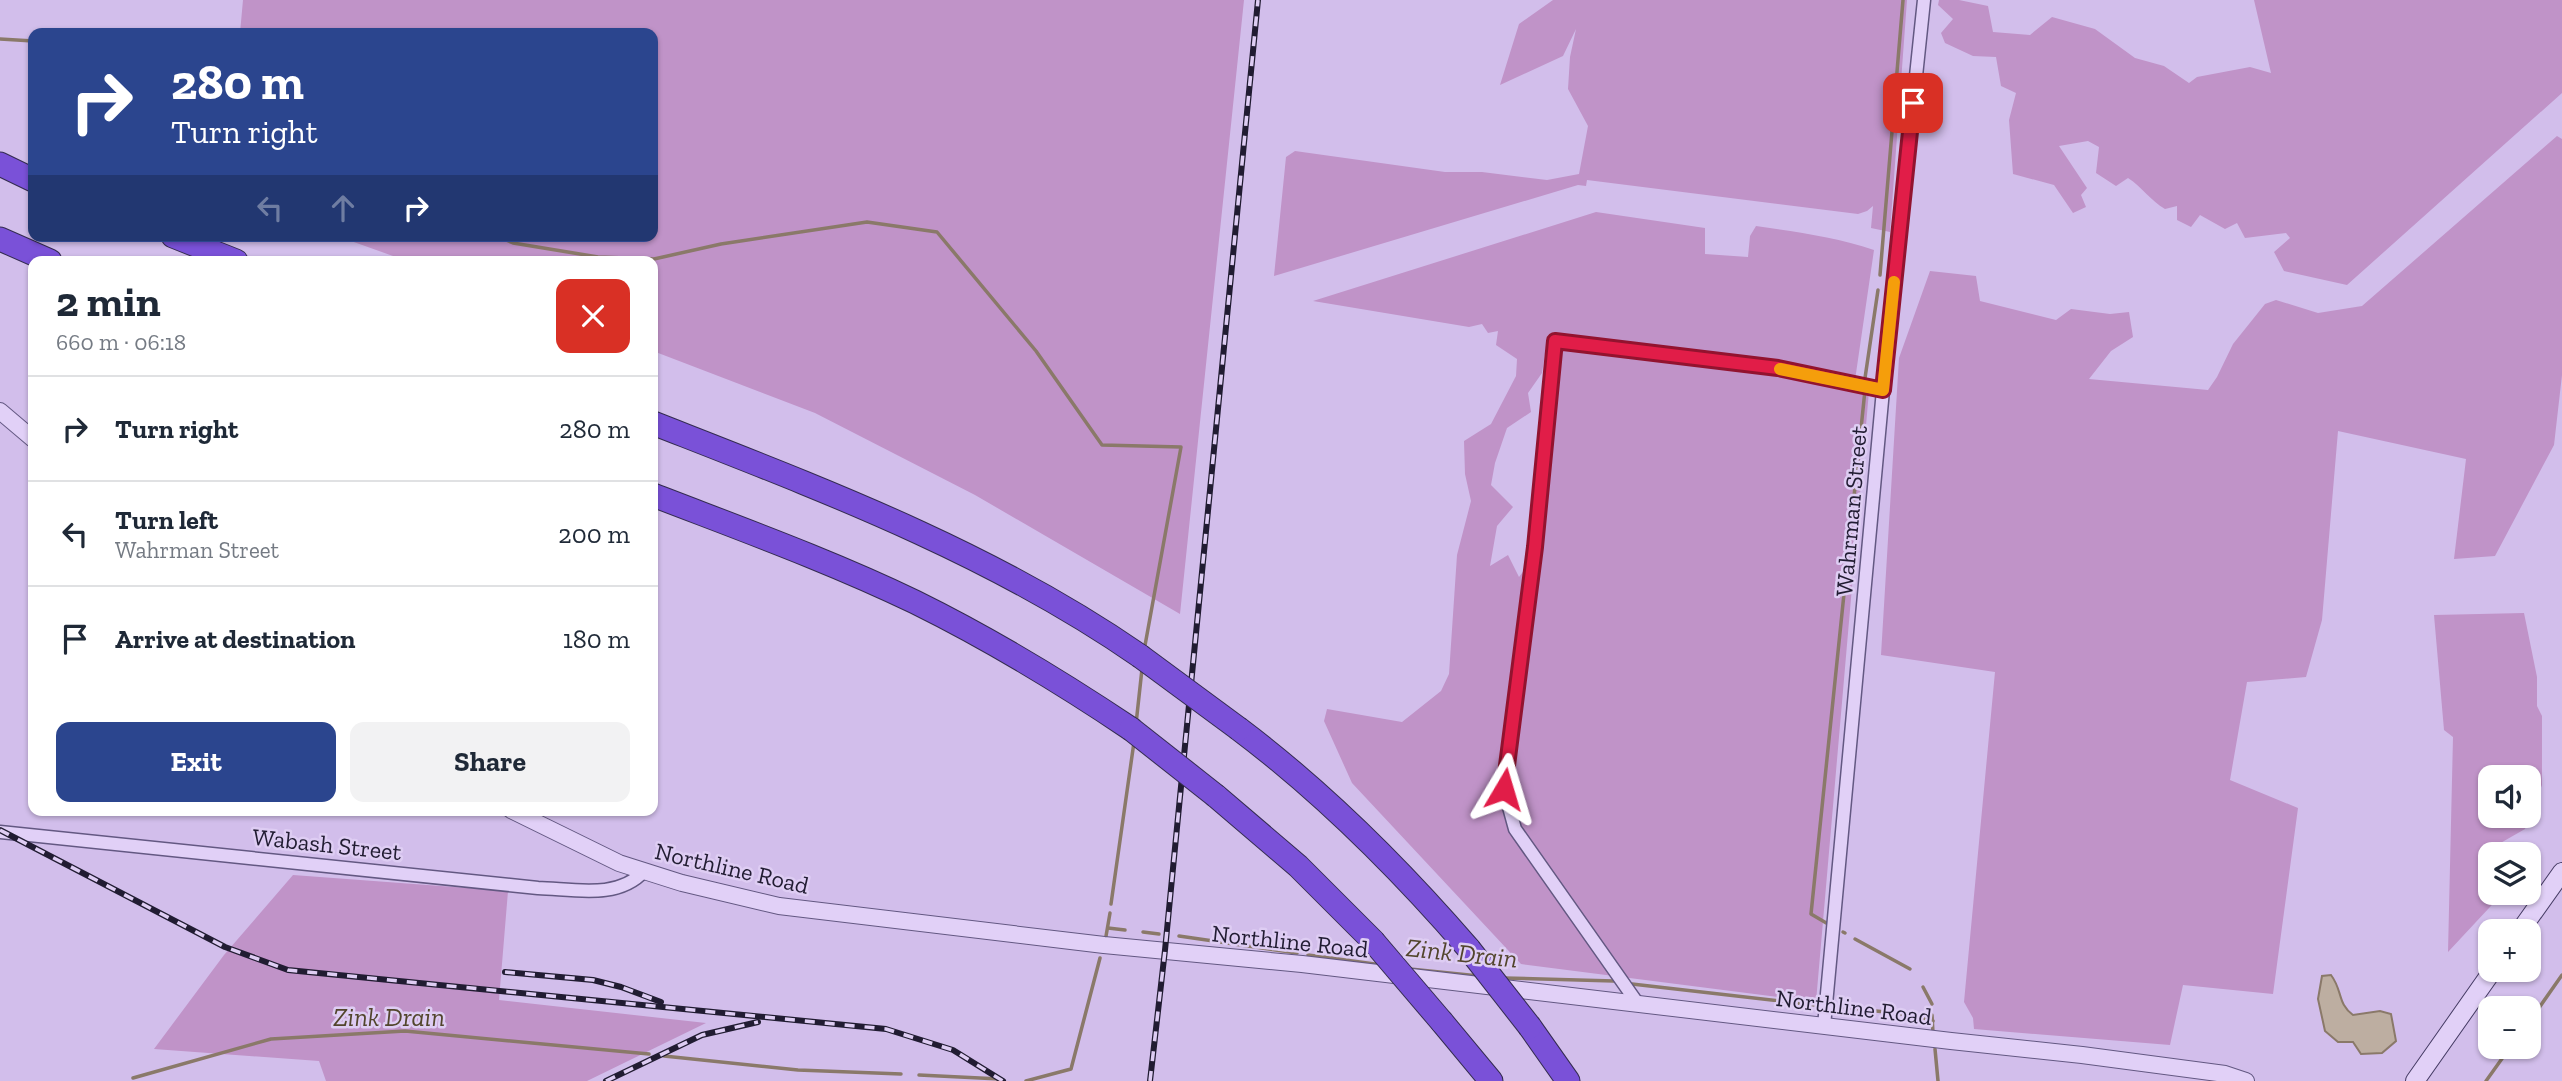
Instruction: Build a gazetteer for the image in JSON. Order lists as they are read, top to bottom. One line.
{"streets":{"street":["Wahrman Street","Wabash Street","Northline Road"]},"crossings":[["Wahrman Street","Northline Road"],["Wabash Street","Northline Road"]],"water":["Zink Drain"],"page":{"turn":["280 m","Turn right"],"heading":["2 min","660 m · 06:18"],"list":[{"name":"Turn right","value":"280 m"},{"name":"Turn left","note":"Wahrman Street","value":"200 m"},{"name":"Arrive at destination","value":"180 m"}],"buttons":["Exit","Share"],"map_buttons":["+","−"]}}
